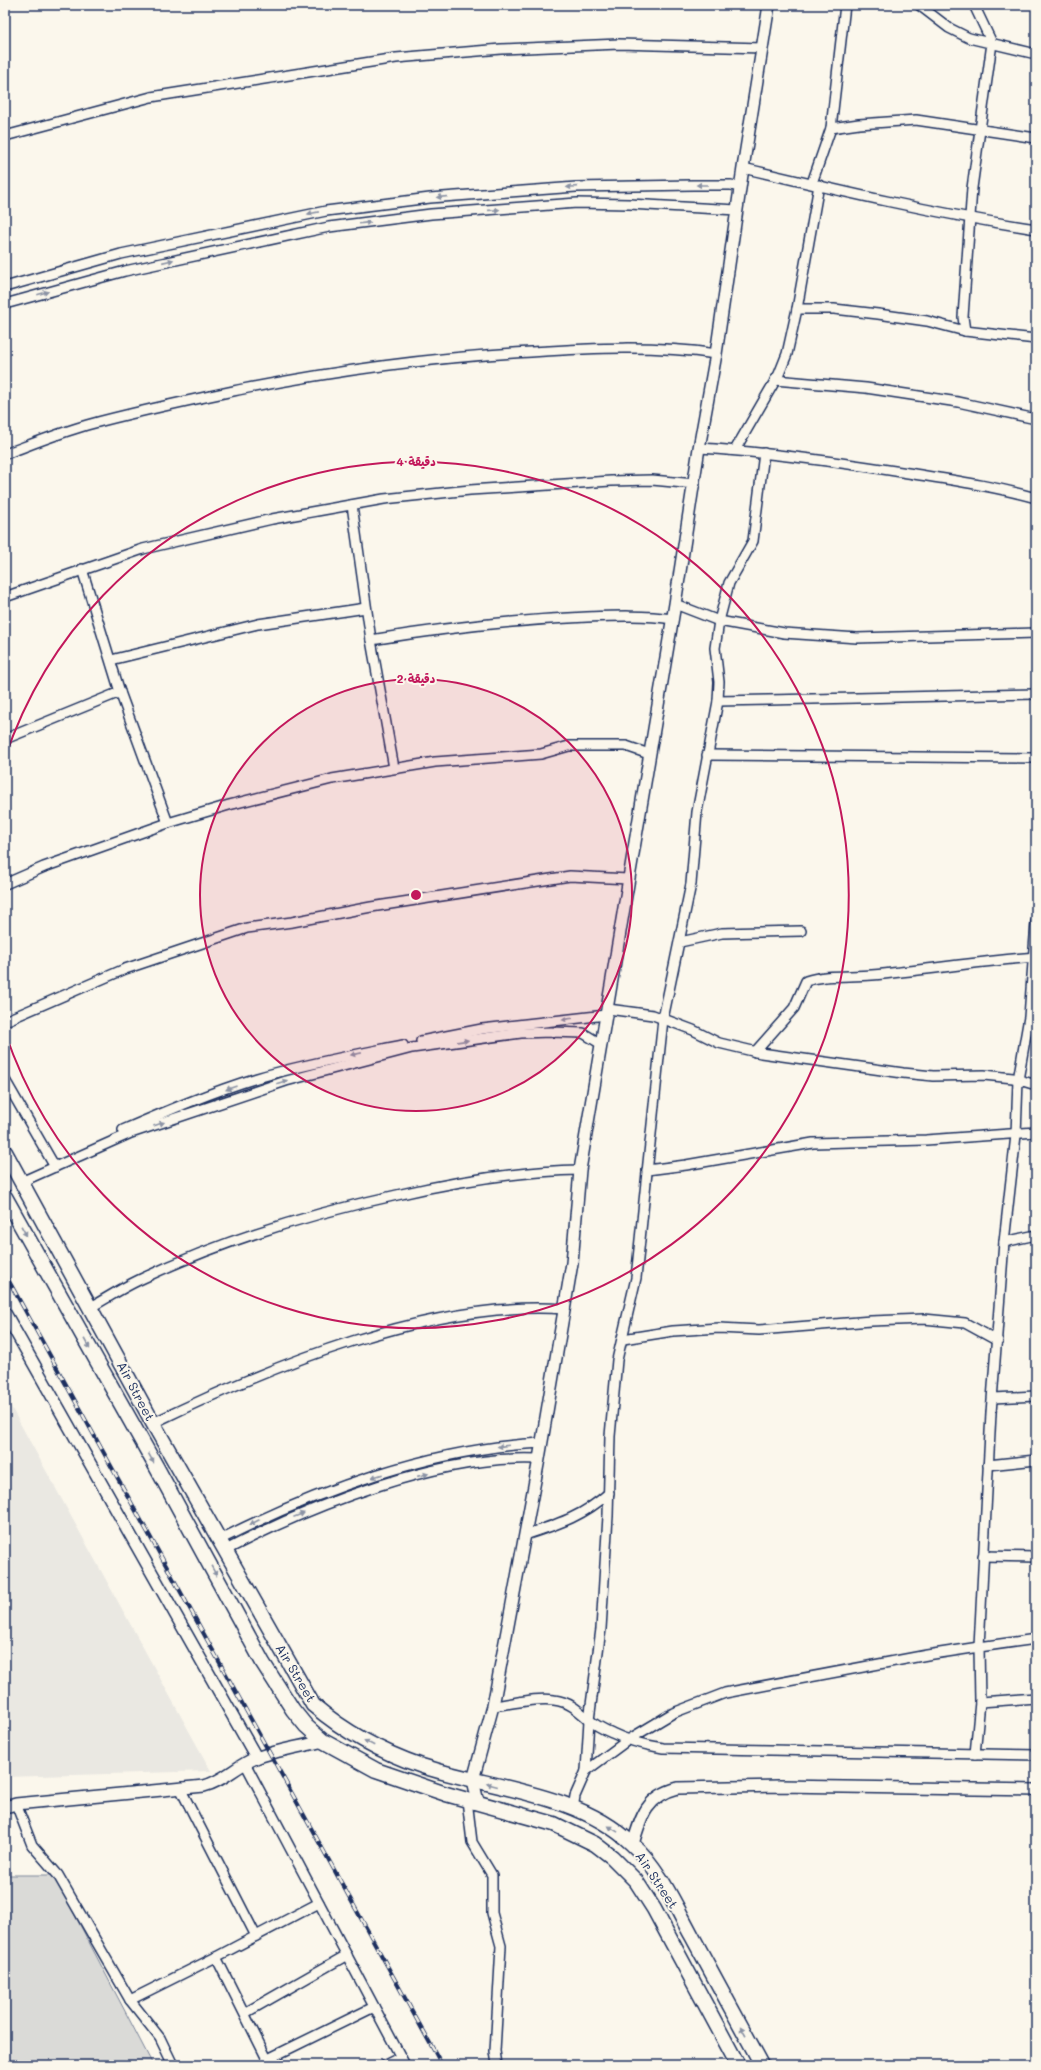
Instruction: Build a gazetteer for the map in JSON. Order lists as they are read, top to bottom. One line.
{"streets":{"main road":["Air Street"]},"rings":["4 دقيقة","2 دقيقة"]}
